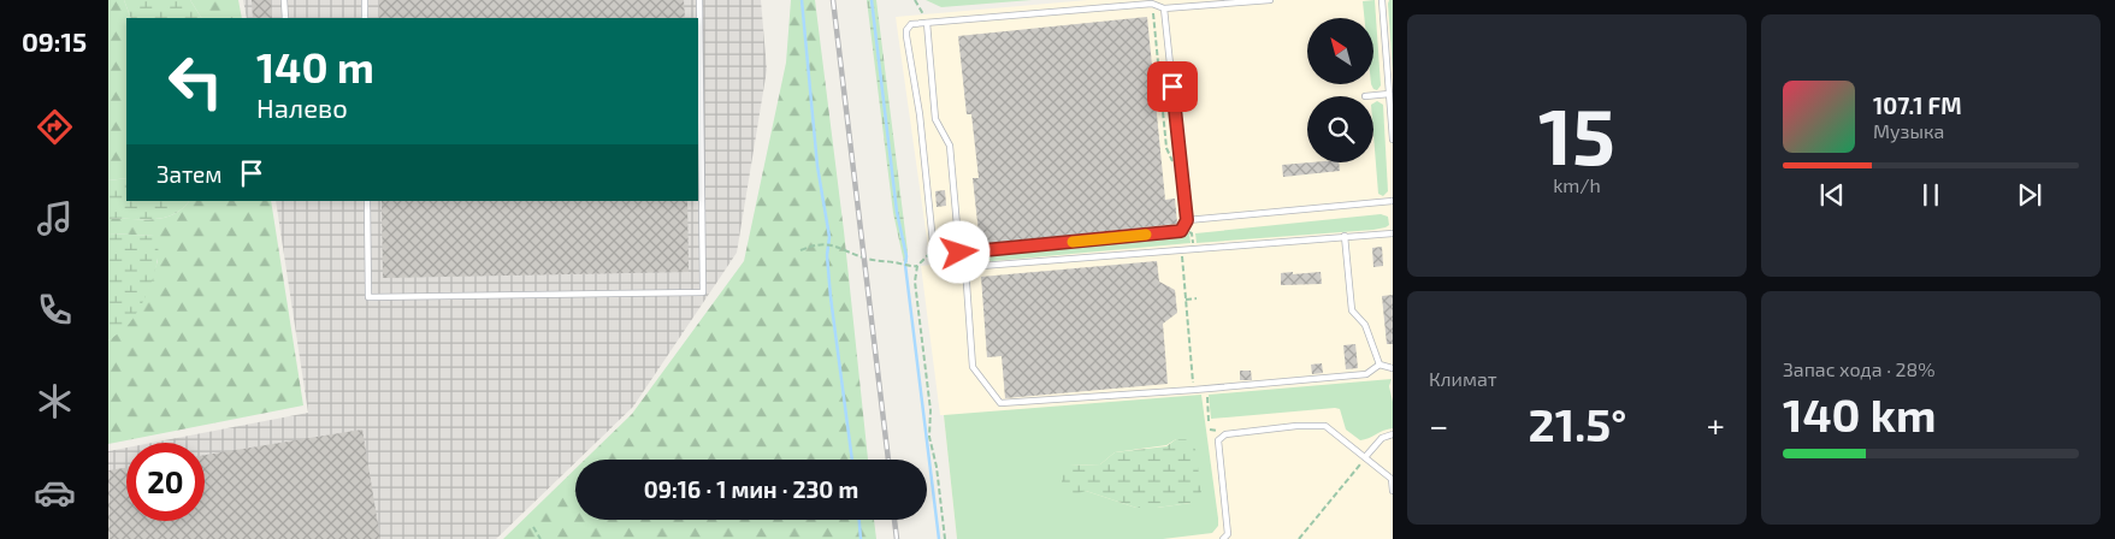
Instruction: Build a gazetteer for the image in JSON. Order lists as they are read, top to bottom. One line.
{"north":"top left","page":{"tabs":"09:15","tile":[["15","km/h"],"Климат",["Запас хода · 28%","140 km"]],"turn":["140 m","Налево"],"song":["107.1 FM","Музыка"],"then":"Затем","heat":["−","21.5°","+"],"limit":"20","trip":"09:16 · 1 мин · 230 m"}}
